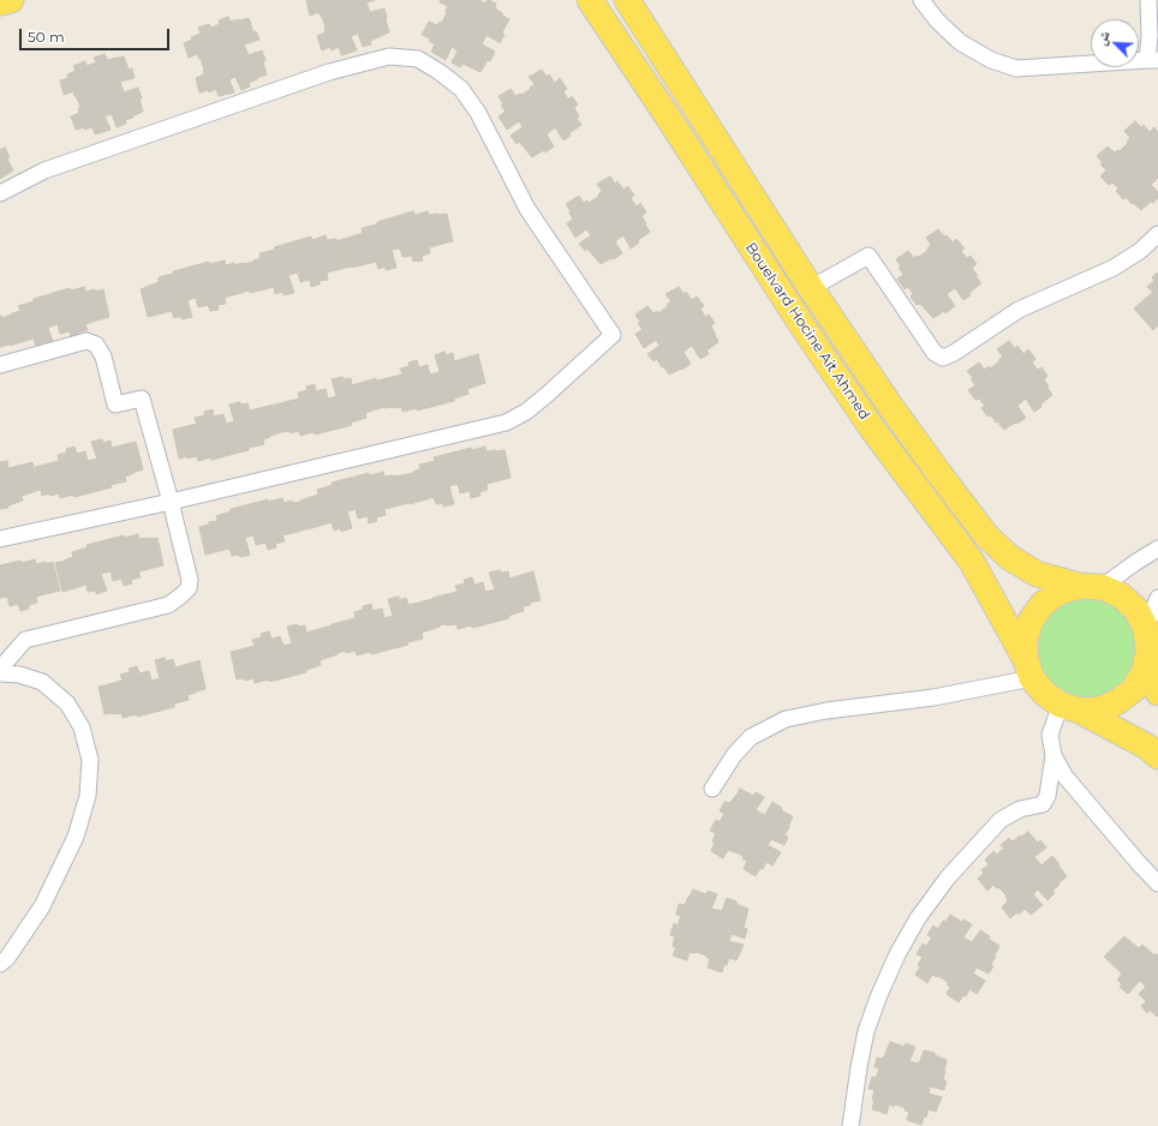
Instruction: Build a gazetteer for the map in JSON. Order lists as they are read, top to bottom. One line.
{"streets":{"main road":["Bouelvard Hocine Ait Ahmed"]},"scale_bar":"50 m","north":"top left"}
